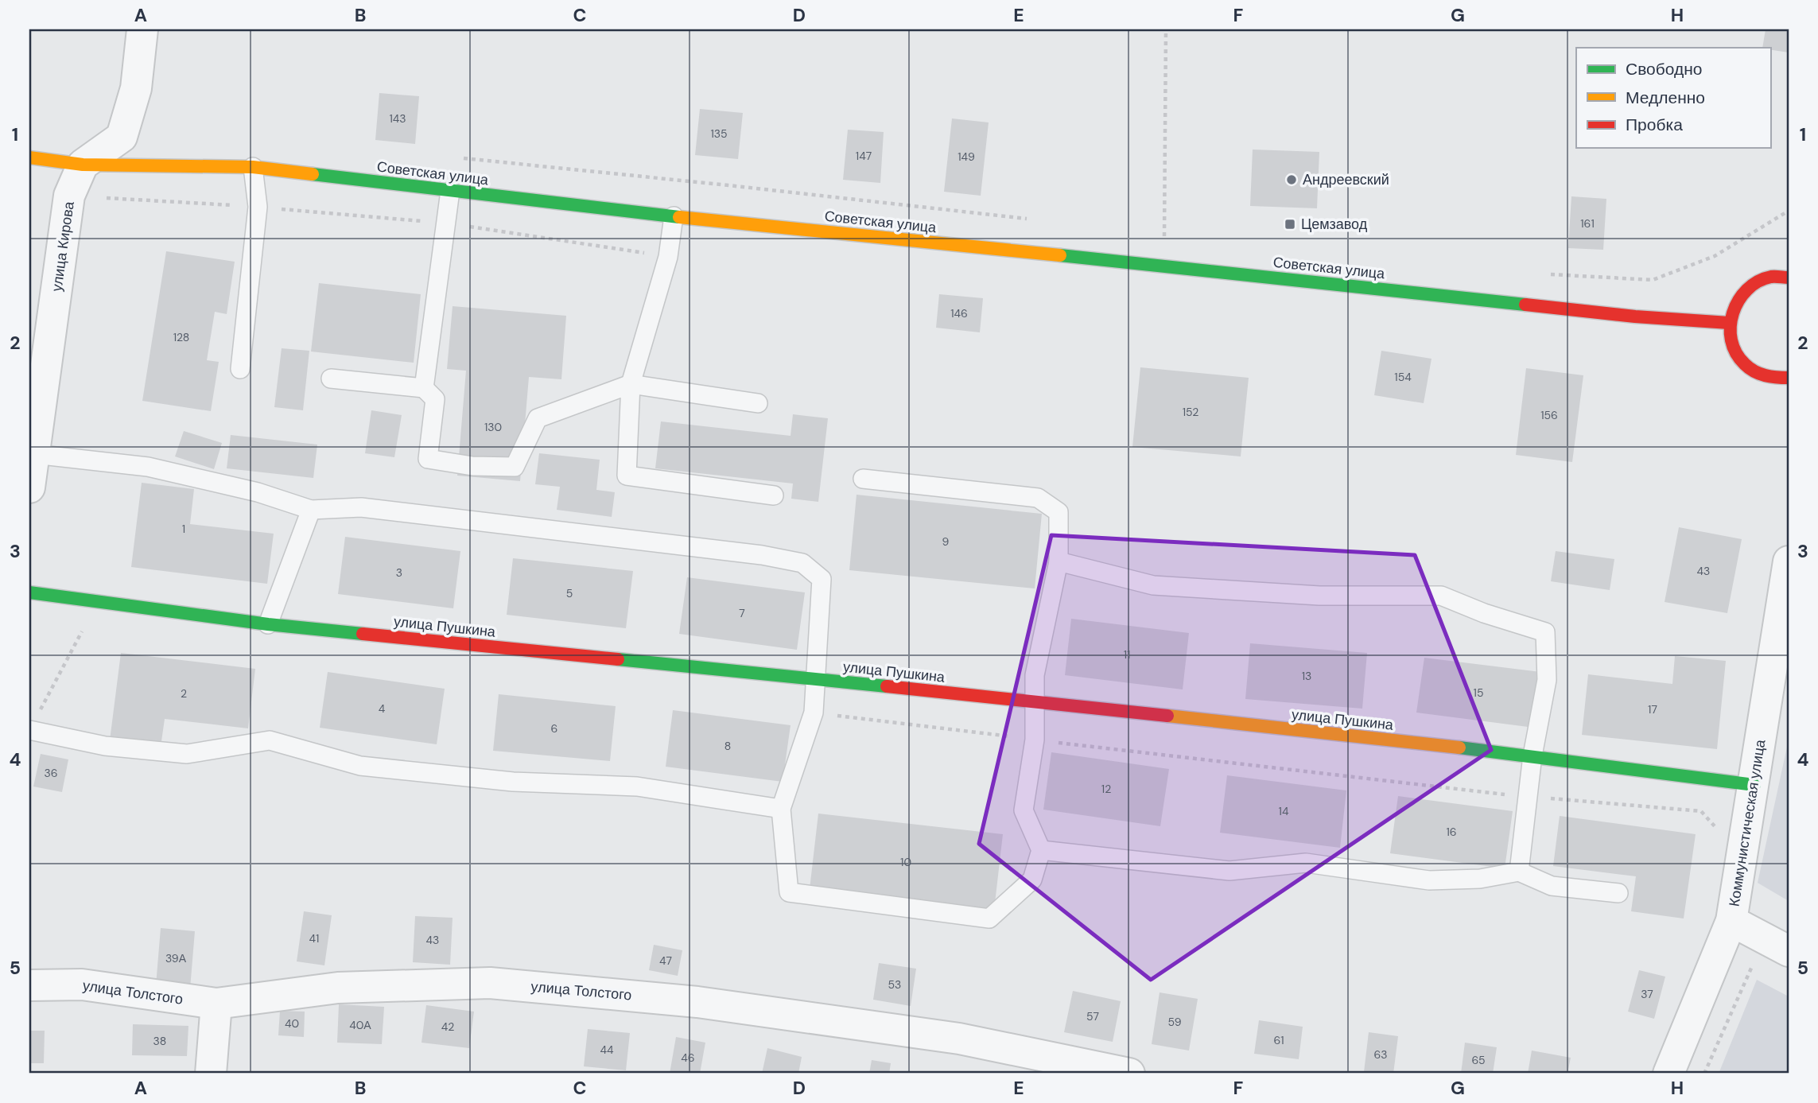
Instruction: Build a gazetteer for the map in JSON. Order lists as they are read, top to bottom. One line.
{"streets":{"main road":["Советская улица","улица Пушкина"],"street":["улица Кирова","Коммунистическая улица","улица Толстого"]},"crossings":[["Советская улица","улица Кирова"],["улица Пушкина","Коммунистическая улица"]],"places":{"other":["Андреевский"],"transit":["Цемзавод"]},"house_numbers":["143","135","147","149","161","146","128","154","152","156","130","1","9","43","3","5","7","11","13","15","2","4","17","6","8","36","12","14","16","10","41","43","39А","47","53","37","57","59","40","40А","42","61","38","44","63","46","65"],"legend":["Свободно","Медленно","Пробка"],"grid":{"columns":["A","B","C","D","E","F","G","H"],"rows":["1","2","3","4","5"]}}
